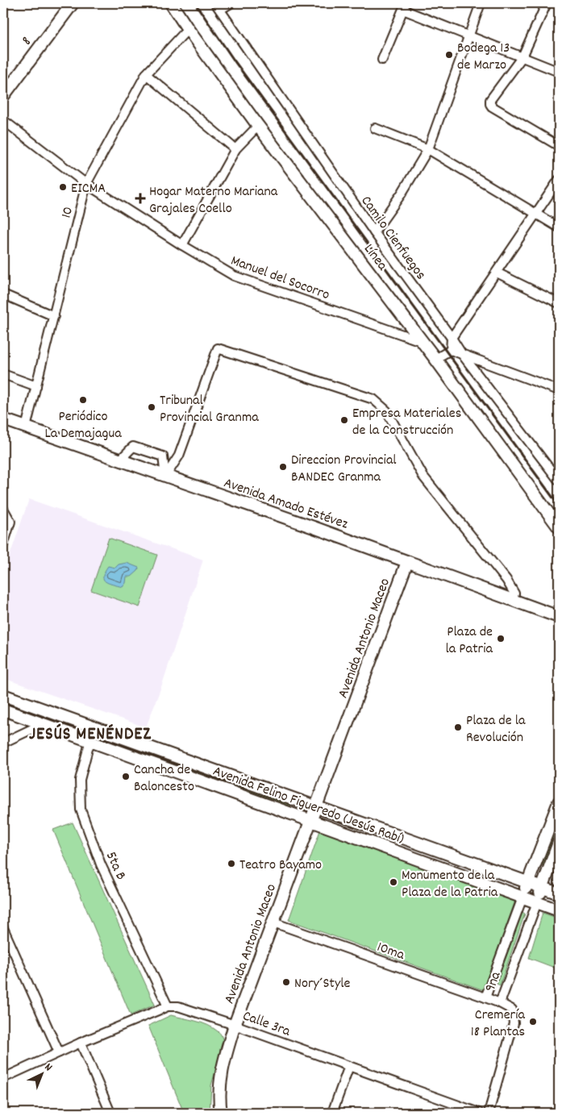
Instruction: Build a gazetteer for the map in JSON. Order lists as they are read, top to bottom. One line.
{"streets":{"main road":["8","Línea","Avenida Amado Estévez","Avenida Antonio Maceo","Avenida Felino Figueredo (Jesús Rabí)","9na"],"street":["10","Camilo Cienfuegos","Manuel del Socorro","5ta B","10ma","Calle 3ra"]},"crossings":[["10","Línea"],["10","Manuel del Socorro"],["10","Avenida Amado Estévez"],["Línea","Manuel del Socorro"],["Avenida Amado Estévez","Avenida Antonio Maceo"],["Avenida Antonio Maceo","Avenida Felino Figueredo (Jesús Rabí)"],["Avenida Antonio Maceo","10ma"],["Avenida Antonio Maceo","Calle 3ra"],["Avenida Felino Figueredo (Jesús Rabí)","5ta B"],["Avenida Felino Figueredo (Jesús Rabí)","9na"],["5ta B","Calle 3ra"],["10ma","9na"]],"districts":["JESÚS MENÉNDEZ"],"places":{"other":["Bodega 13 de Marzo","EICMA","Periódico La Demajagua","Tribunal Provincial Granma","Empresa Materiales de la Construcción","Direccion Provincial BANDEC Granma","Plaza de la Patria","Plaza de la Revolución","Cancha de Baloncesto","Teatro Bayamo","Monumento de la Plaza de la Patria","Nory´Style","Cremería 18 Plantas"],"health":["Hogar Materno Mariana Grajales Coello"]},"north":"top right"}
